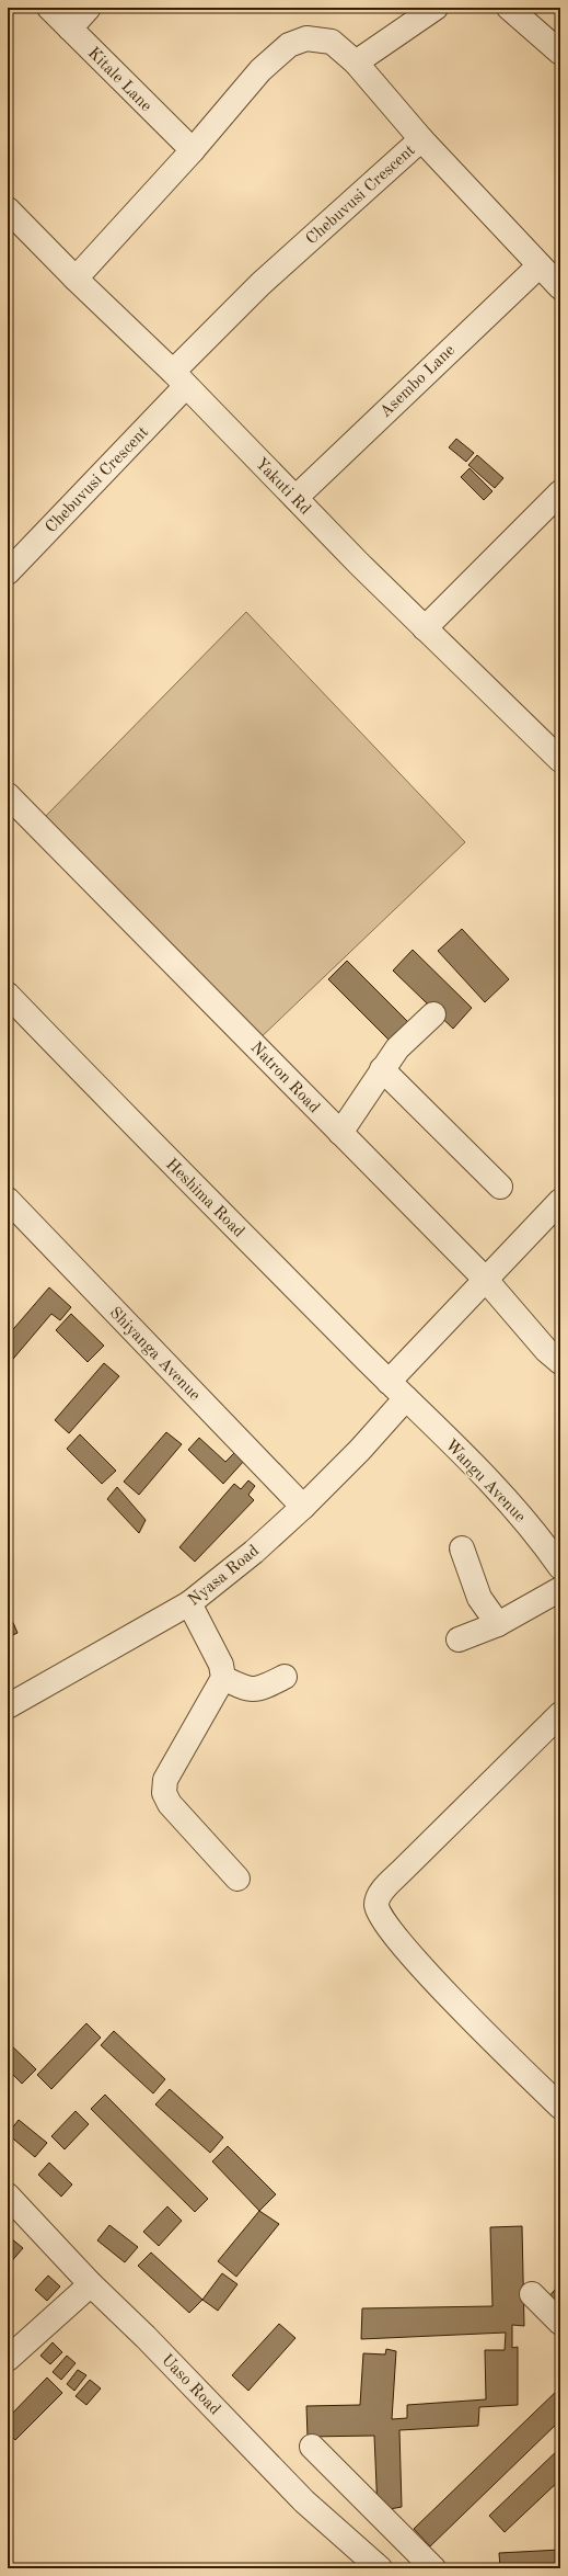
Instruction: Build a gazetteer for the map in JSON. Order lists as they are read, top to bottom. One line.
{"streets":{"street":["Kitale Lane","Chebuvusi Crescent","Asembo Lane","Yakuti Rd","Natron Road","Heshima Road","Shiyanga Avenue","Wangu Avenue","Nyasa Road","Uaso Road"]},"crossings":[["Chebuvusi Crescent","Asembo Lane"],["Chebuvusi Crescent","Yakuti Rd"],["Asembo Lane","Yakuti Rd"],["Heshima Road","Wangu Avenue"],["Heshima Road","Nyasa Road"],["Shiyanga Avenue","Nyasa Road"],["Wangu Avenue","Nyasa Road"]]}
